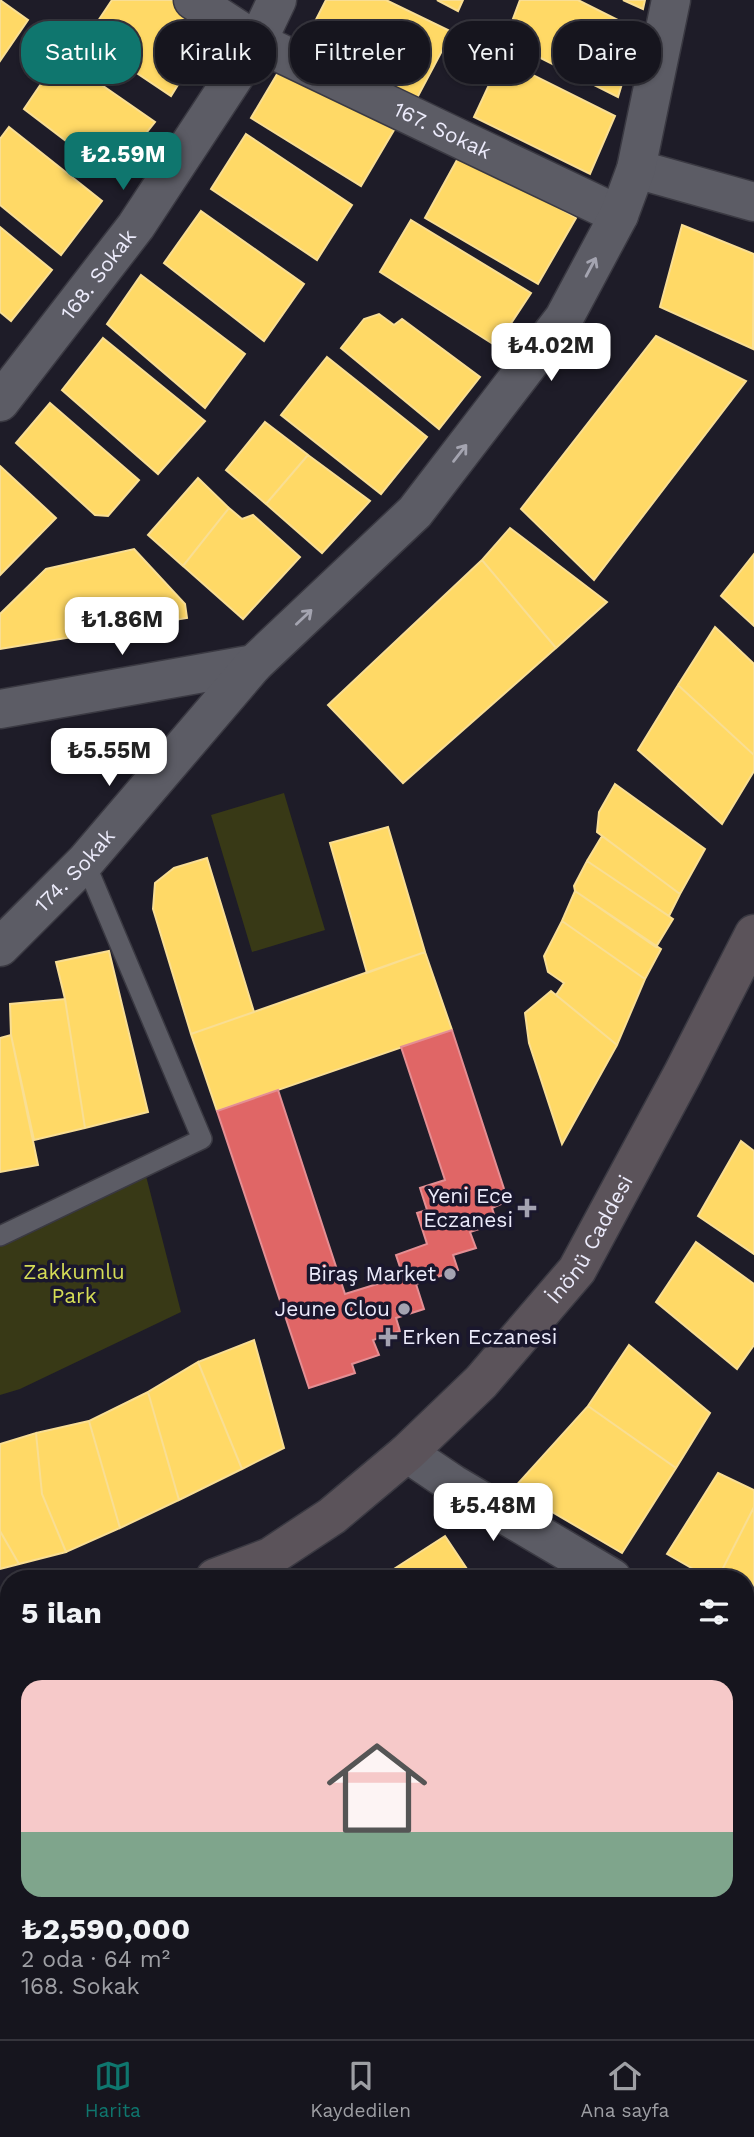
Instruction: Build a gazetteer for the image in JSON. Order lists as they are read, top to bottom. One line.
{"streets":{"main road":["İnönü Caddesi"],"street":["167. Sokak","168. Sokak","174. Sokak"]},"crossings":[["167. Sokak","174. Sokak"]],"one_way":["174. Sokak"],"parks":["Zakkumlu Park"],"places":{"health":["Yeni Ece Eczanesi","Erken Eczanesi"],"other":["Biraş Market","Jeune Clou"]},"page":{"chip":["Satılık","Kiralık","Filtreler","Yeni","Daire"],"price":["₺2.59M","₺4.02M","₺1.86M","₺5.55M","₺5.48M"],"heading":"5 ilan","list":[{"name":"₺2,590,000","note":"2 oda · 64 m² · 168. Sokak"}],"tabs":["Harita","Kaydedilen","Ana sayfa"]}}
